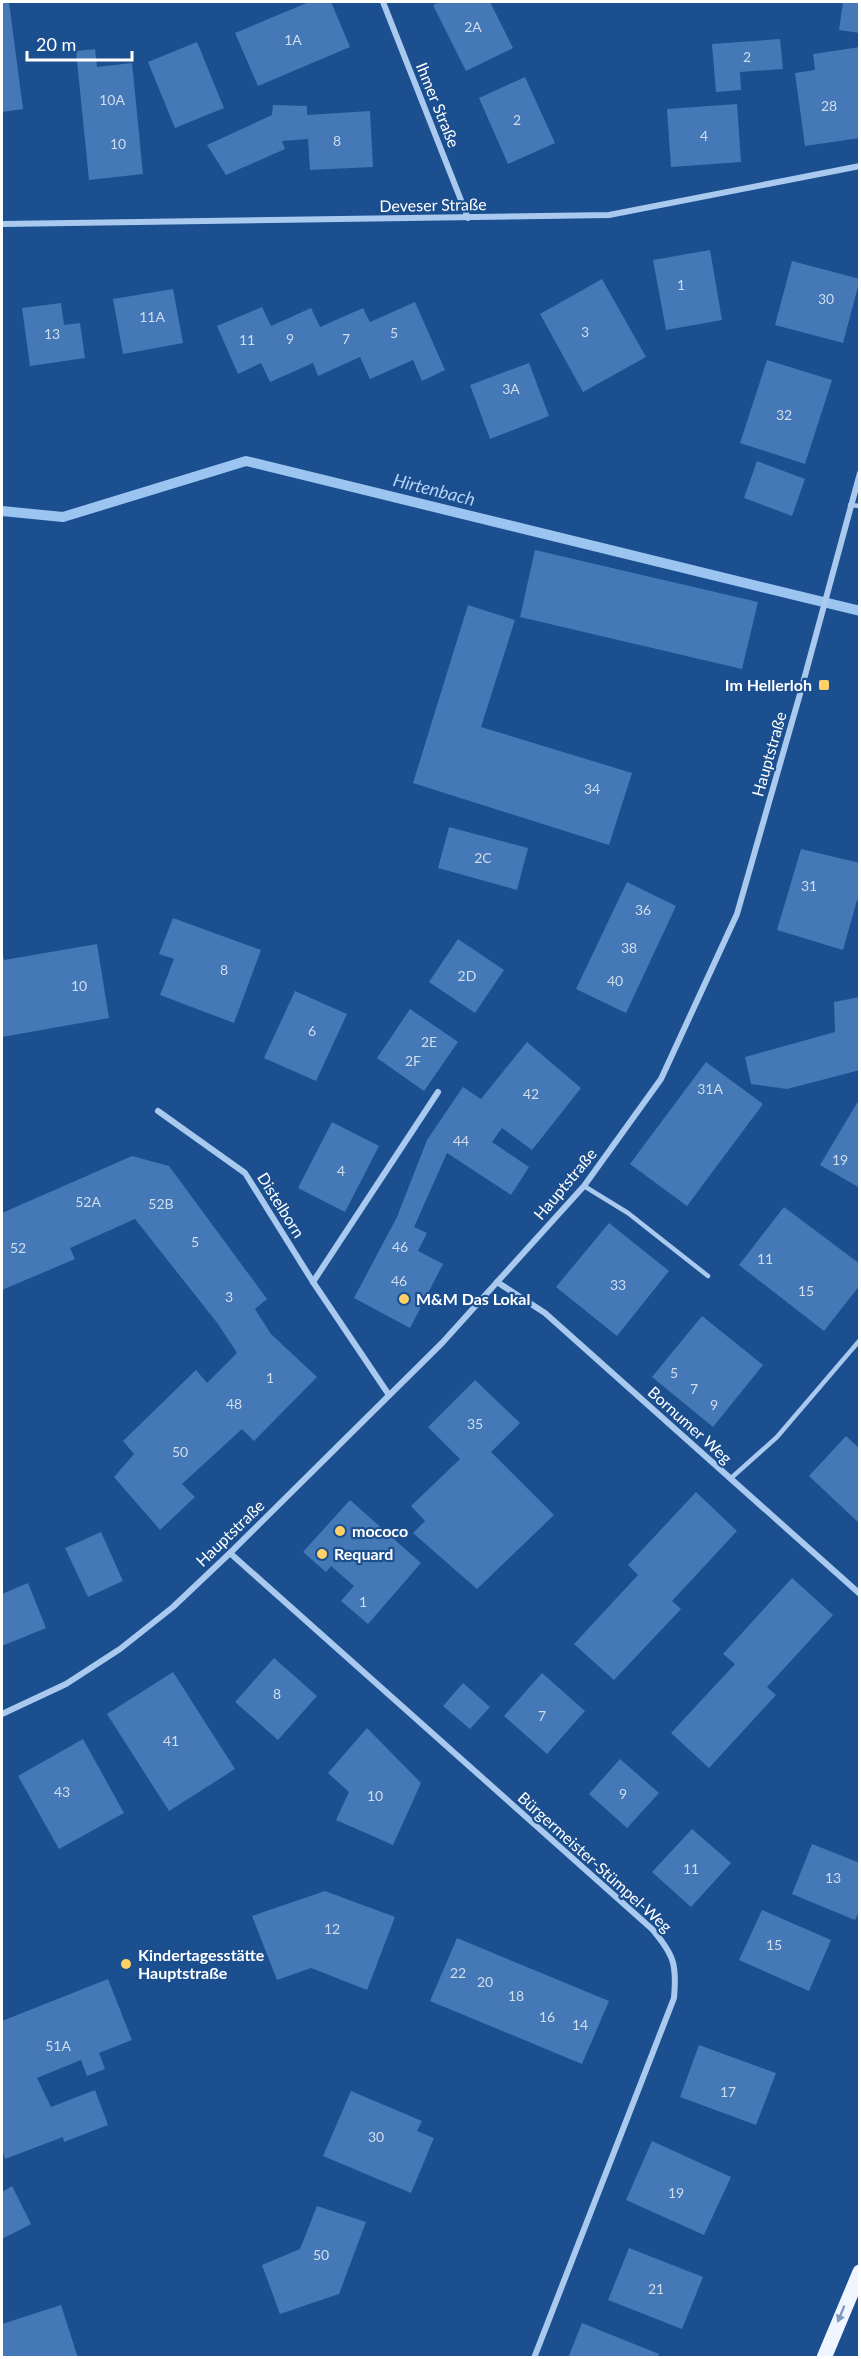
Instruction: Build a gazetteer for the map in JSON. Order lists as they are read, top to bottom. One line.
{"streets":{"street":["Ihmer Straße","Deveser Straße","Hauptstraße","Distelborn","Bornumer Weg","Bürgermeister-Stümpel-Weg"]},"crossings":[["Ihmer Straße","Deveser Straße"],["Hauptstraße","Distelborn"],["Hauptstraße","Bornumer Weg"],["Hauptstraße","Bürgermeister-Stümpel-Weg"]],"water":["Hirtenbach"],"places":{"transit":["Im Hellerloh"],"other":["M&M Das Lokal","mococo","Requard","Kindertagesstätte Hauptstraße"]},"house_numbers":["2A","1A","2","10A","28","2","4","8","10","1","30","11A","3","5","13","9","7","11","3A","32","34","2C","31","36","38","8","2D","40","10","6","2E","2F","31A","42","44","19","4","52A","52B","5","46","52","11","46","33","15","3","5","1","7","48","9","35","50","1","8","7","41","43","9","10","11","13","12","15","22","20","18","16","14","51A","17","30","19","50","21"],"scale_bar":"20 m"}
